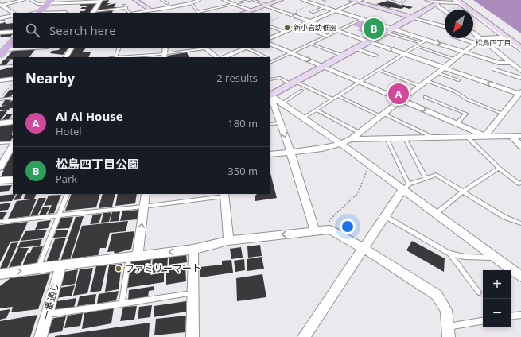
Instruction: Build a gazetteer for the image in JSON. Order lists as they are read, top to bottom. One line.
{"streets":{"street":["一番通り"]},"districts":["松島四丁目"],"places":["新小岩幼稚園","ファミリーマート"],"north":"bottom left","page":{"search":"Search here","pins":["B","A"],"heading":["Nearby","2 results"],"list":[{"mark":"A","name":"Ai Ai House","note":"Hotel","value":"180 m"},{"mark":"B","name":"松島四丁目公園","note":"Park","value":"350 m"}],"map_buttons":["+","−"]}}
